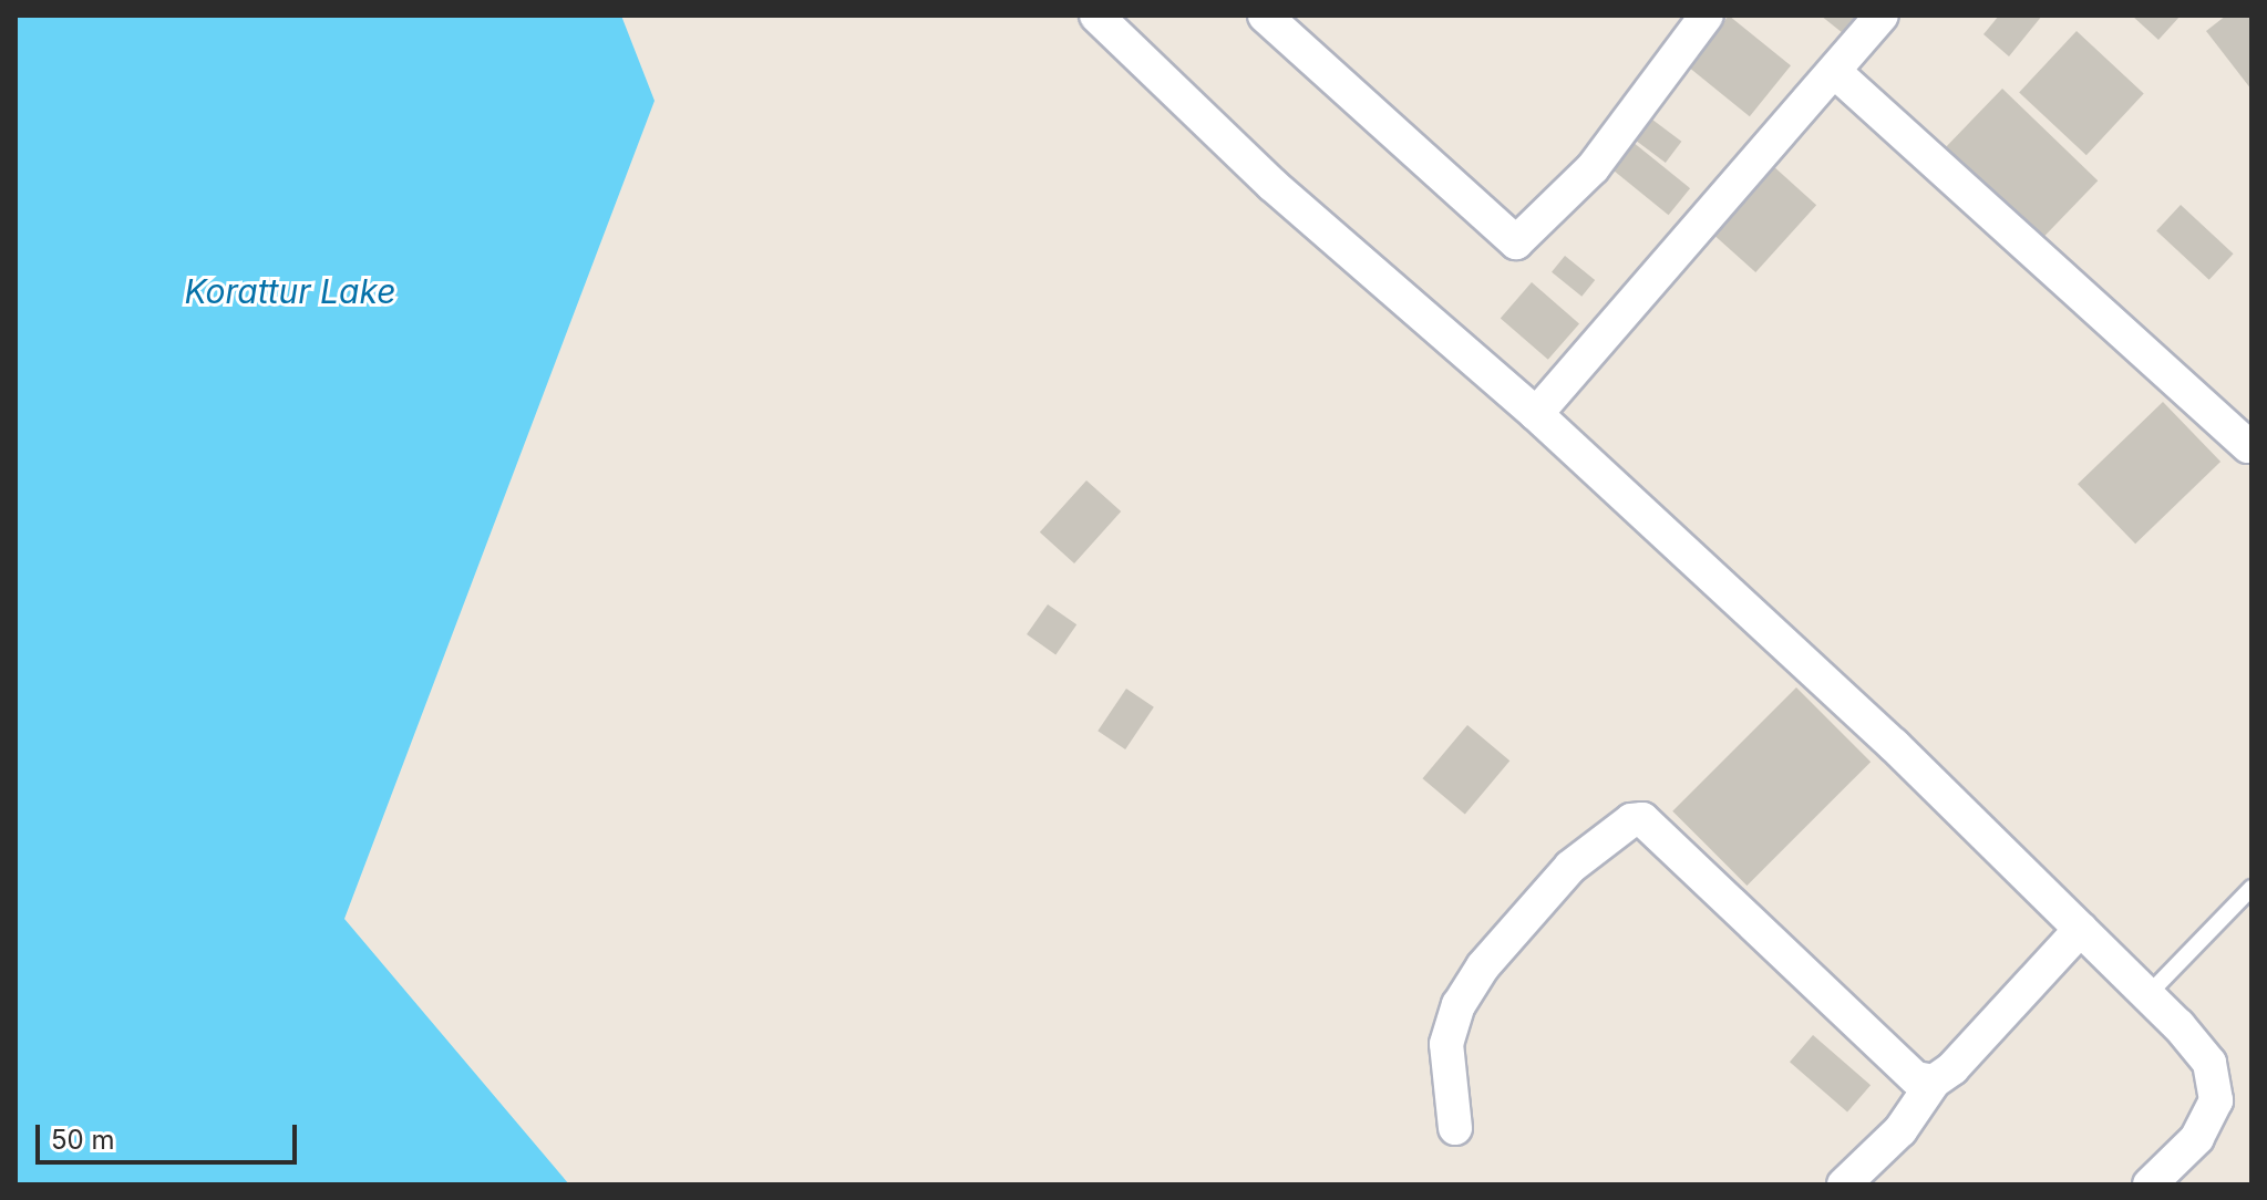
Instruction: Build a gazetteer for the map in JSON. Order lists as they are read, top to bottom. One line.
{"water":["Korattur Lake"],"scale_bar":"50 m"}
